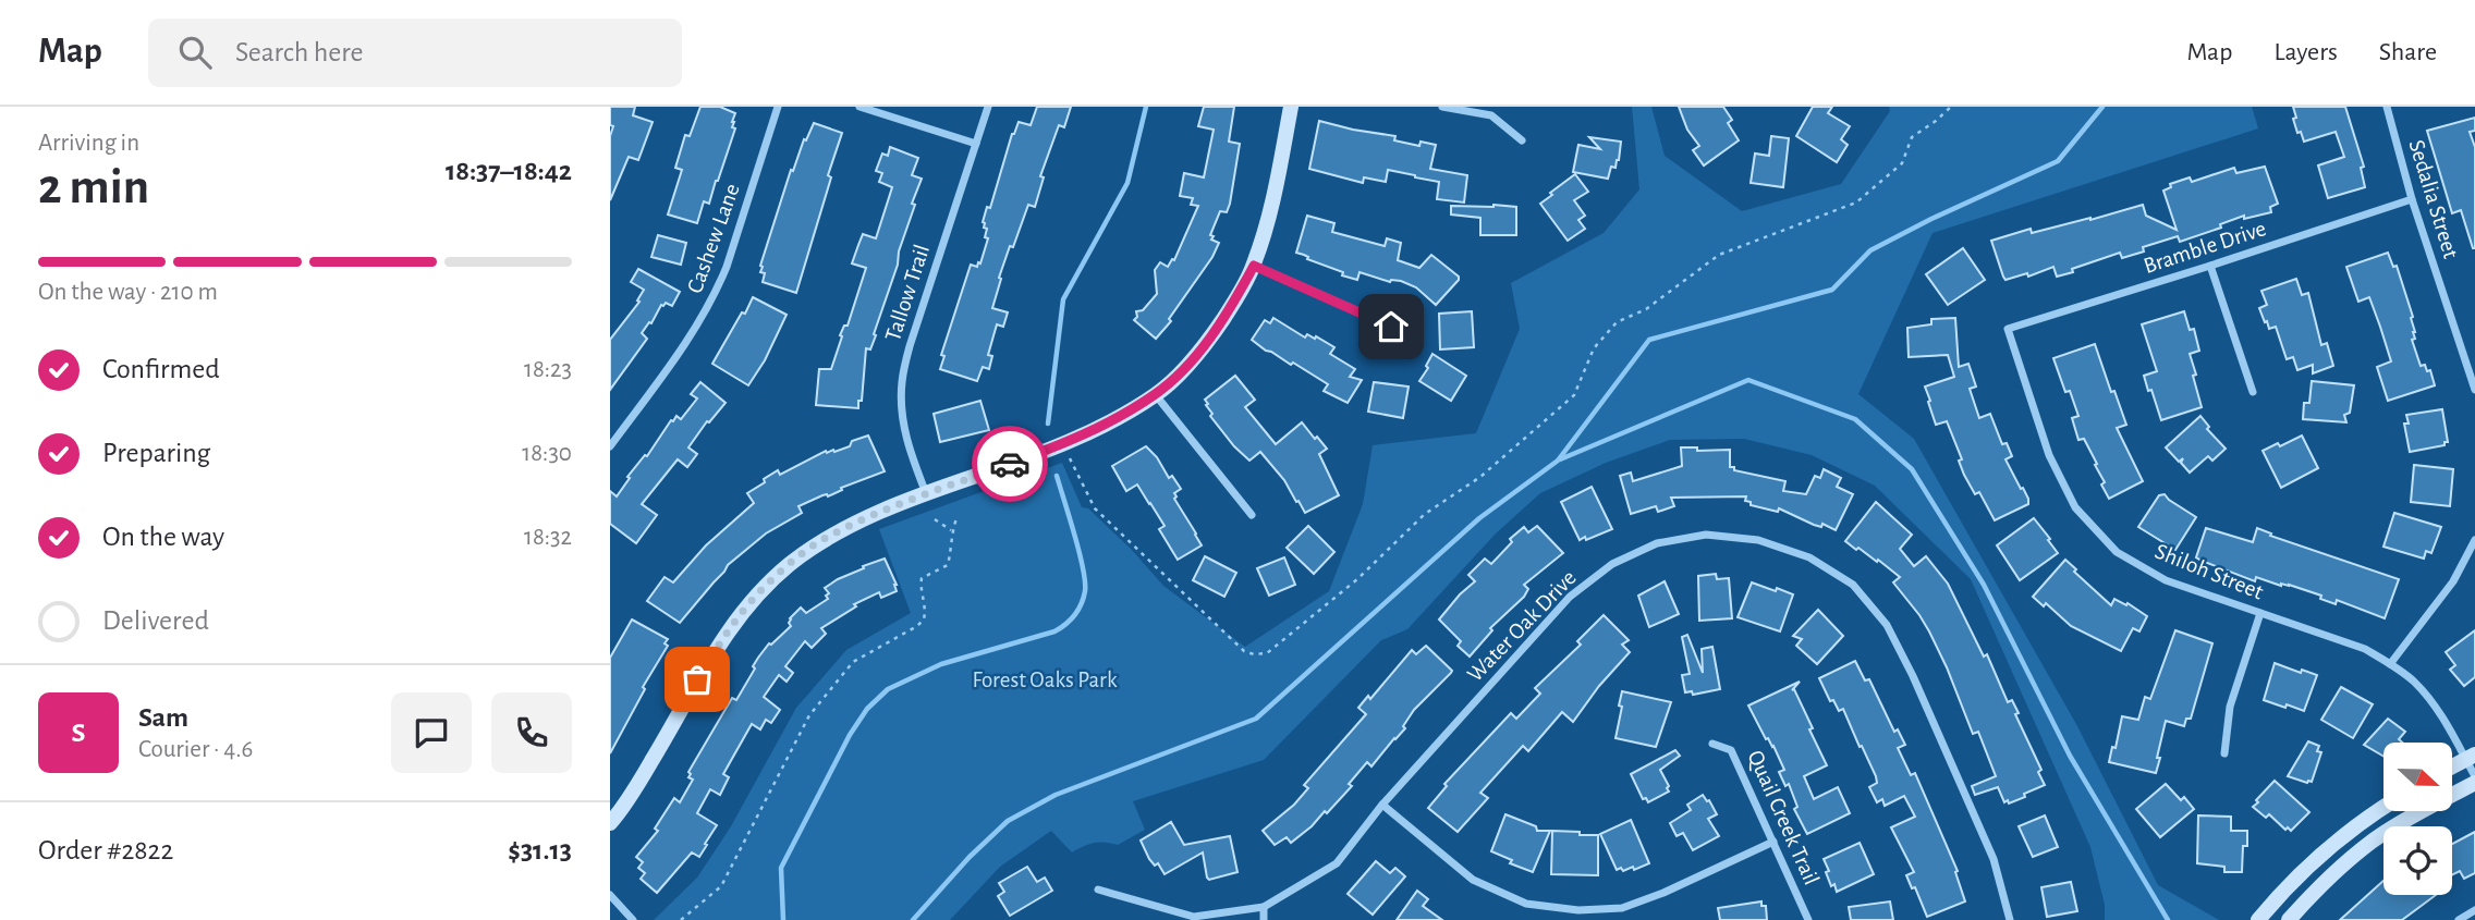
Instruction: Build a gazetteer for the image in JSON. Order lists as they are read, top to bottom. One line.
{"streets":{"street":["Sedalia Street","Cashew Lane","Bramble Drive","Tallow Trail","Shiloh Street","Water Oak Drive","Quail Creek Trail"]},"crossings":[["Sedalia Street","Bramble Drive"],["Bramble Drive","Shiloh Street"]],"parks":["Forest Oaks Park"],"north":"right","page":{"header":"Map","search":"Search here","nav":["Map","Layers","Share"],"heading":["2 min","Arriving in","18:37–18:42"],"panel":["Sam","Courier · 4.6","Order #2822","$31.13"],"bar":"On the way · 210 m","list":[["Confirmed","18:23"],["Preparing","18:30"],["On the way","18:32"],"Delivered"],"round":"S"}}
